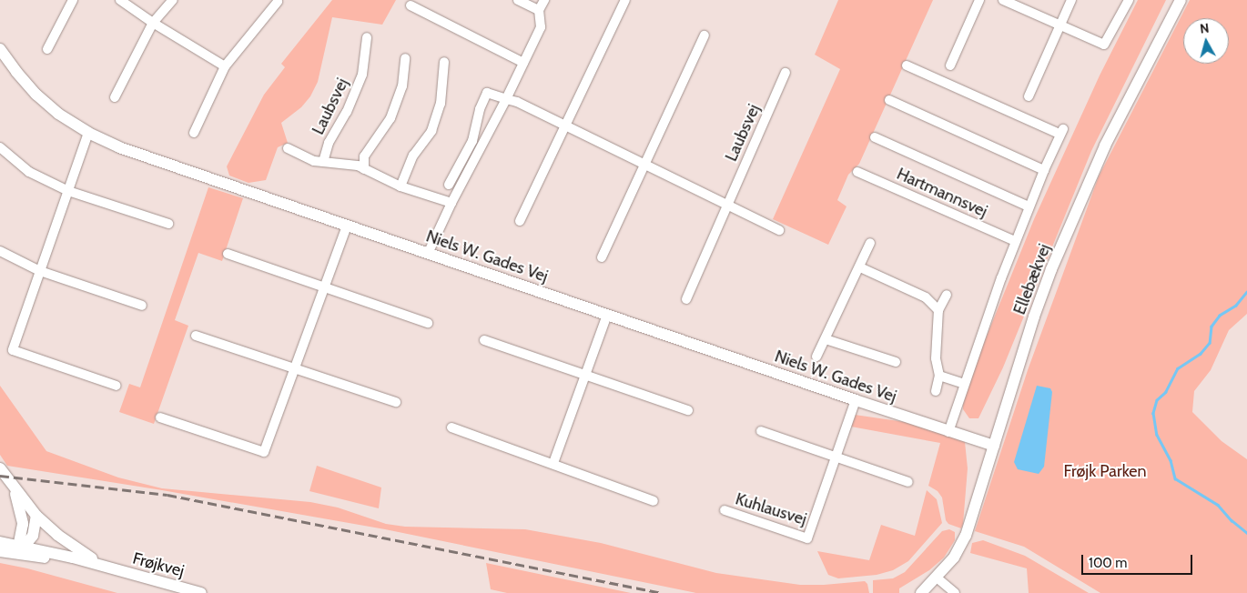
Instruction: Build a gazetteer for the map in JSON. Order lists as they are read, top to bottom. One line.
{"streets":{"street":["Laubsvej","Hartmannsvej","Niels W. Gades Vej","Ellebækvej","Kuhlausvej","Frøjkvej"]},"crossings":[["Niels W. Gades Vej","Ellebækvej"],["Niels W. Gades Vej","Kuhlausvej"]],"parks":["Frøjk Parken"],"scale_bar":"100 m","north":"top"}
